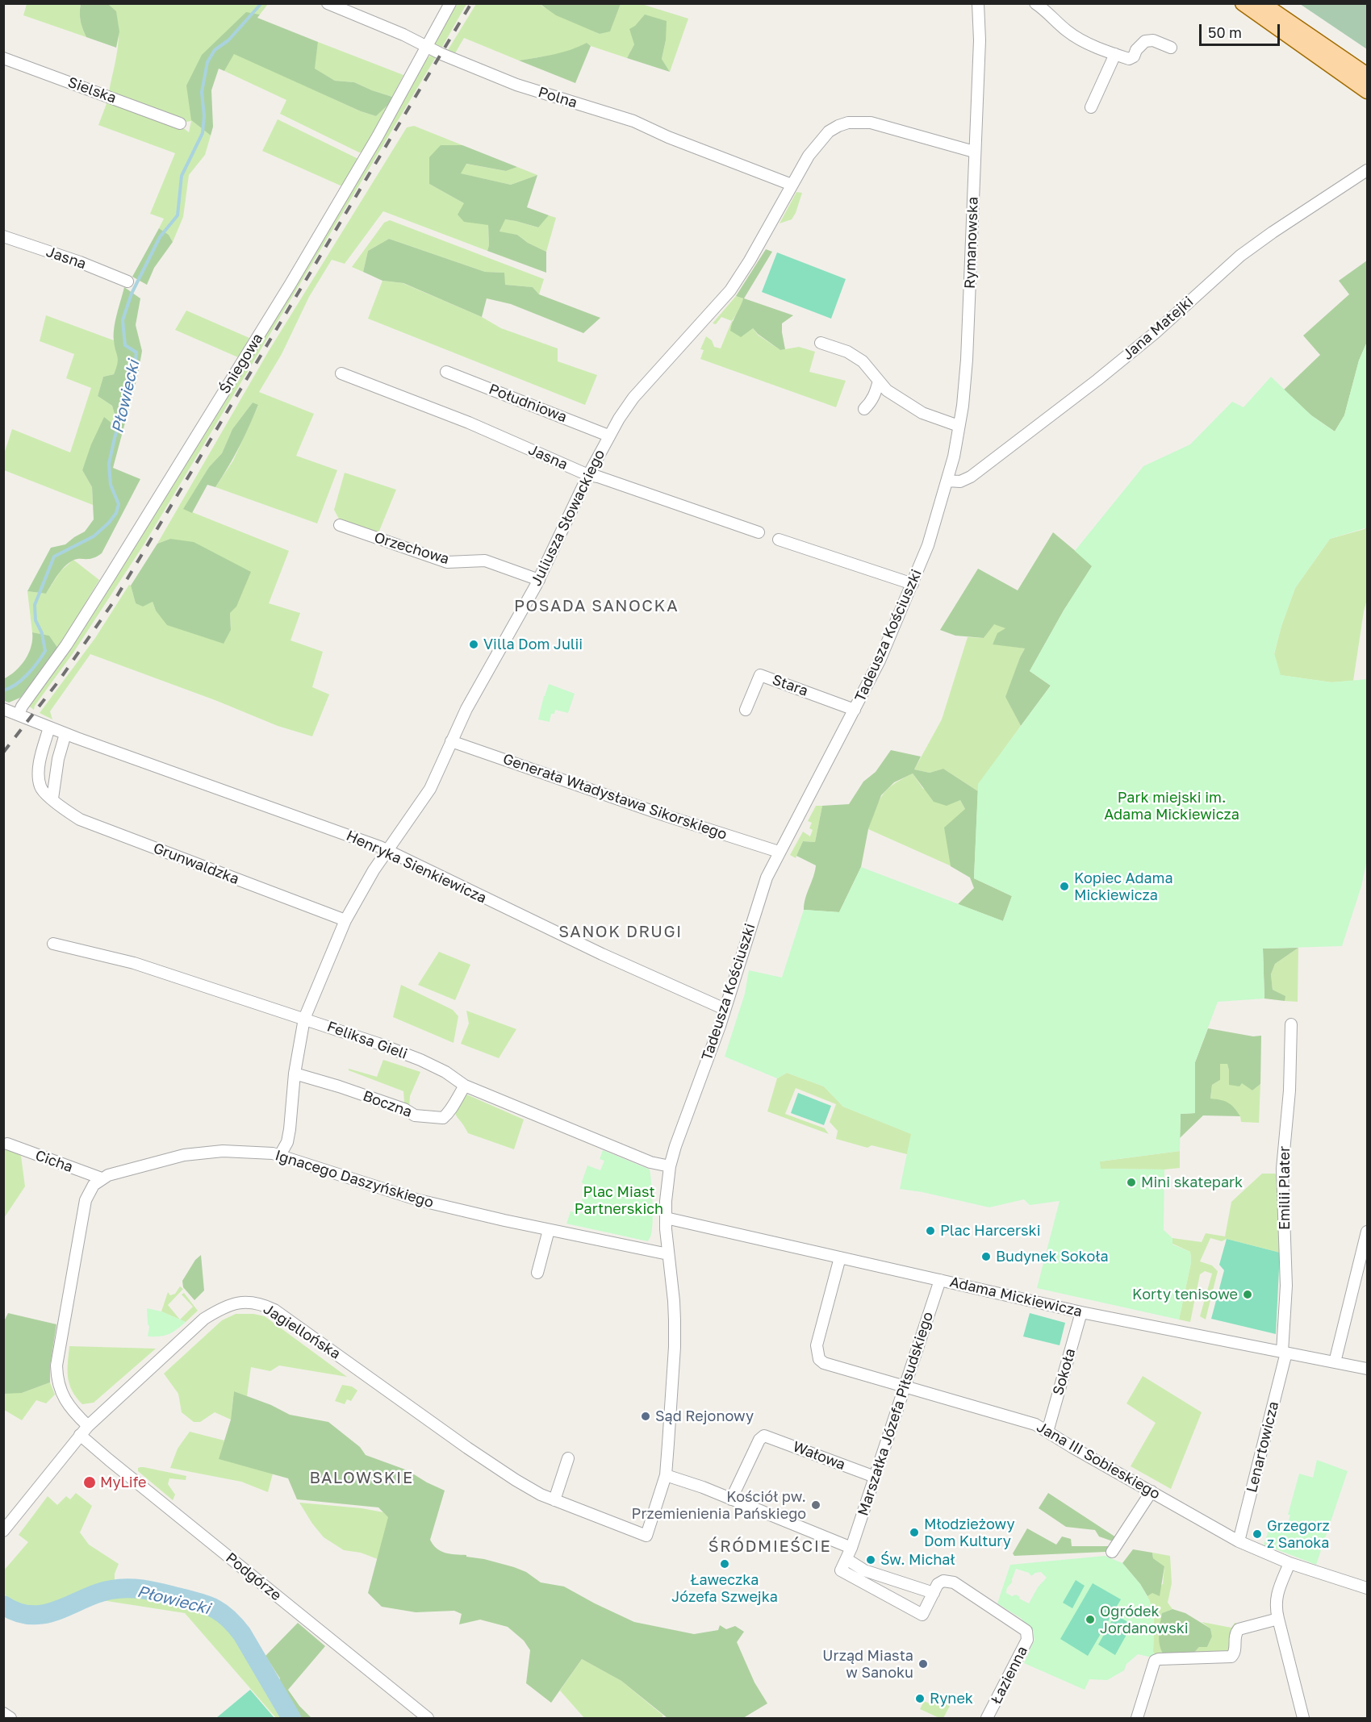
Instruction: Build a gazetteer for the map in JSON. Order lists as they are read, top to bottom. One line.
{"streets":{"street":["Sielska","Polna","Rymanowska","Jasna","Jana Matejki","Śniegowa","Południowa","Juliusza Słowackiego","Orzechowa","Tadeusza Kościuszki","Stara","Generała Władysława Sikorskiego","Grunwaldzka","Henryka Sienkiewicza","Feliksa Gieli","Boczna","Cicha","Ignacego Daszyńskiego","Emilii Plater","Adama Mickiewicza","Jagiellońska","Sokoła","Marszałka Józefa Piłsudskiego","Lenartowicza","Wałowa","Jana III Sobieskiego","Podgórze","Łazienna"]},"crossings":[["Polna","Śniegowa"],["Polna","Juliusza Słowackiego"],["Rymanowska","Jana Matejki"],["Rymanowska","Juliusza Słowackiego"],["Rymanowska","Tadeusza Kościuszki"],["Jasna","Juliusza Słowackiego"],["Jana Matejki","Tadeusza Kościuszki"],["Śniegowa","Henryka Sienkiewicza"],["Południowa","Juliusza Słowackiego"],["Juliusza Słowackiego","Orzechowa"],["Juliusza Słowackiego","Generała Władysława Sikorskiego"],["Juliusza Słowackiego","Grunwaldzka"],["Juliusza Słowackiego","Henryka Sienkiewicza"],["Juliusza Słowackiego","Feliksa Gieli"],["Juliusza Słowackiego","Boczna"],["Juliusza Słowackiego","Ignacego Daszyńskiego"],["Tadeusza Kościuszki","Stara"],["Tadeusza Kościuszki","Generała Władysława Sikorskiego"],["Tadeusza Kościuszki","Henryka Sienkiewicza"],["Tadeusza Kościuszki","Feliksa Gieli"],["Tadeusza Kościuszki","Ignacego Daszyńskiego"],["Tadeusza Kościuszki","Adama Mickiewicza"],["Tadeusza Kościuszki","Jagiellońska"],["Grunwaldzka","Henryka Sienkiewicza"],["Feliksa Gieli","Boczna"],["Cicha","Ignacego Daszyńskiego"],["Emilii Plater","Adama Mickiewicza"],["Emilii Plater","Lenartowicza"],["Adama Mickiewicza","Sokoła"],["Adama Mickiewicza","Marszałka Józefa Piłsudskiego"],["Adama Mickiewicza","Lenartowicza"],["Adama Mickiewicza","Jana III Sobieskiego"],["Jagiellońska","Podgórze"],["Sokoła","Jana III Sobieskiego"],["Marszałka Józefa Piłsudskiego","Wałowa"],["Marszałka Józefa Piłsudskiego","Jana III Sobieskiego"],["Lenartowicza","Jana III Sobieskiego"]],"districts":["POSADA SANOCKA","SANOK DRUGI","BALOWSKIE","ŚRÓDMIEŚCIE"],"water":["Płowiecki"],"parks":["Park miejski im. Adama Mickiewicza","Plac Miast Partnerskich"],"places":["Villa Dom Julii","Kopiec Adama Mickiewicza","Mini skatepark","Plac Harcerski","Budynek Sokoła","Korty tenisowe","Sąd Rejonowy","MyLife","Kościół pw. Przemienienia Pańskiego","Młodzieżowy Dom Kultury","Grzegorz z Sanoka","Św. Michał","Ławeczka Józefa Szwejka","Ogródek Jordanowski","Urząd Miasta w Sanoku","Rynek"],"scale_bar":"50 m"}
